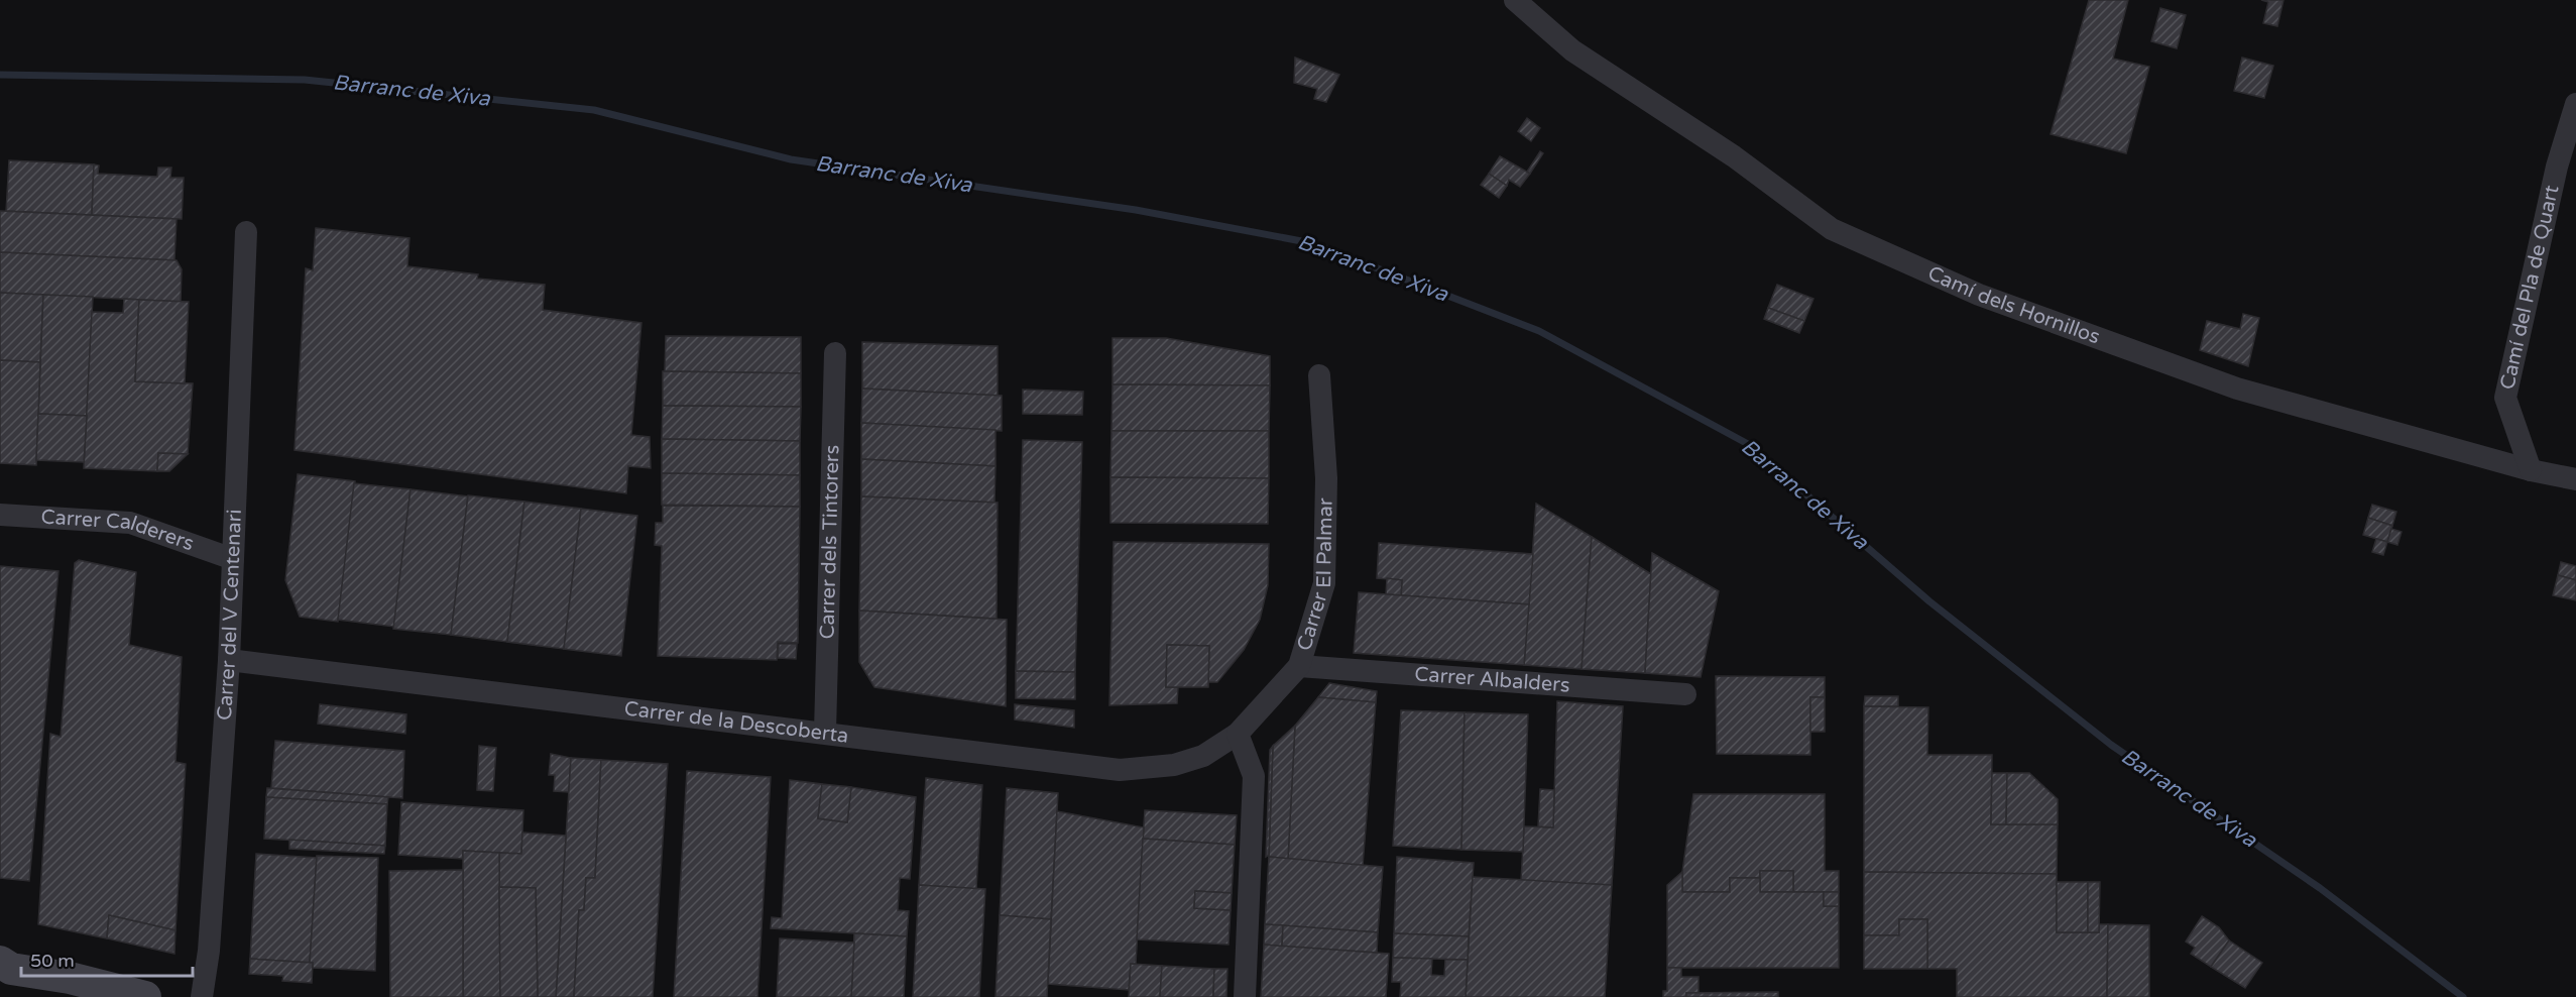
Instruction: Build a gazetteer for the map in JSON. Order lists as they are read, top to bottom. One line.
{"streets":{"street":["Camí del Pla de Quart","Camí dels Hornillos","Carrer Calderers","Carrer dels Tintorers","Carrer El Palmar","Carrer del V Centenari","Carrer Albalders","Carrer de la Descoberta"]},"crossings":[["Camí del Pla de Quart","Camí dels Hornillos"],["Carrer Calderers","Carrer del V Centenari"],["Carrer dels Tintorers","Carrer de la Descoberta"],["Carrer El Palmar","Carrer Albalders"],["Carrer El Palmar","Carrer de la Descoberta"],["Carrer del V Centenari","Carrer de la Descoberta"]],"water":["Barranc de Xiva"],"scale_bar":"50 m"}
